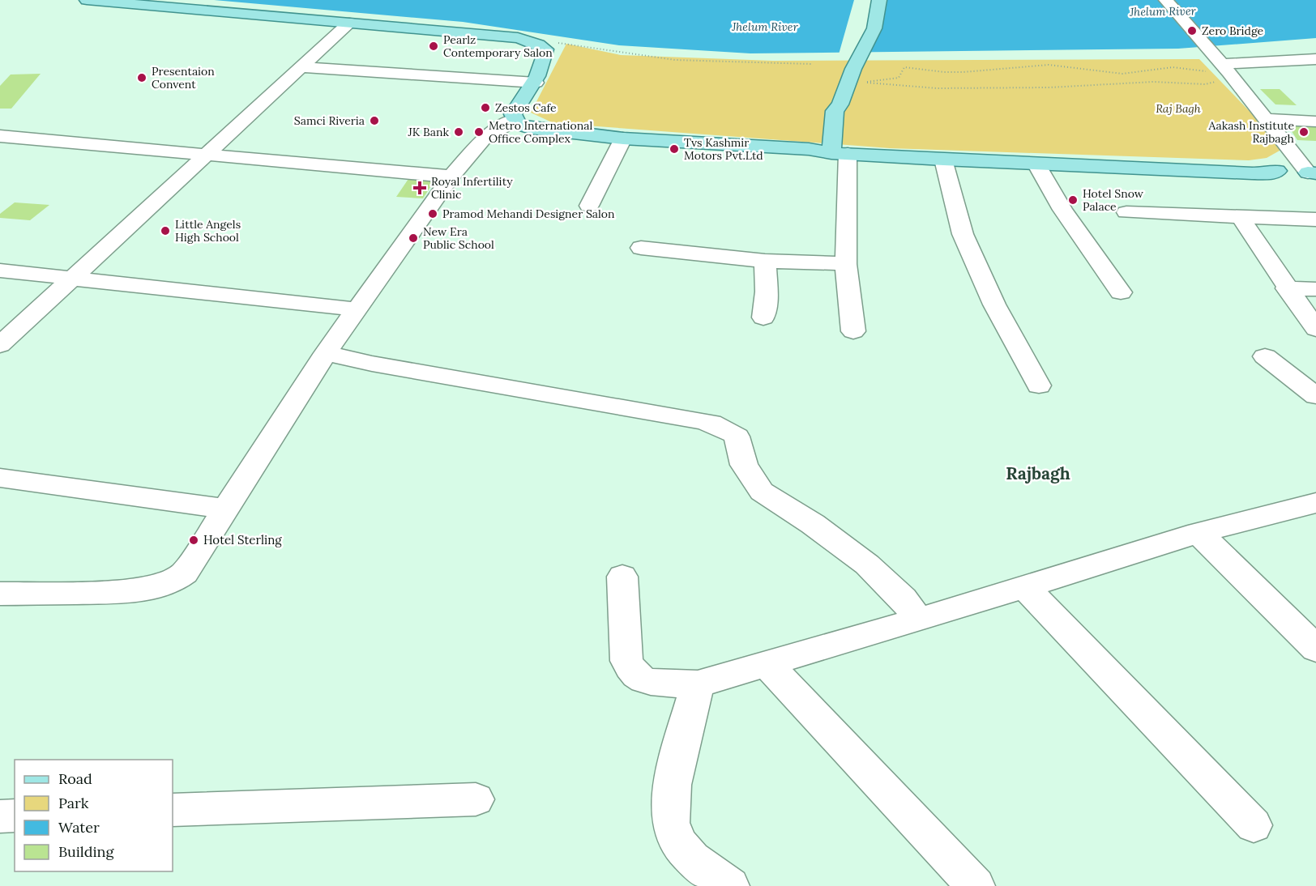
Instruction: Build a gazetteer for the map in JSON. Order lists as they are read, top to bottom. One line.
{"districts":["Rajbagh"],"water":["Jhelum River"],"parks":["Raj Bagh"],"places":{"other":["Zero Bridge","Pearlz Contemporary Salon","Presentaion Convent","Zestos Cafe","Samci Riveria","JK Bank","Metro International Office Complex","Aakash Institute Rajbagh","Tvs Kashmir Motors Pvt.Ltd","Hotel Snow Palace","Pramod Mehandi Designer Salon","Little Angels High School","New Era Public School","Hotel Sterling"],"health":["Royal Infertility Clinic"]},"legend":["Road","Park","Water","Building"]}
